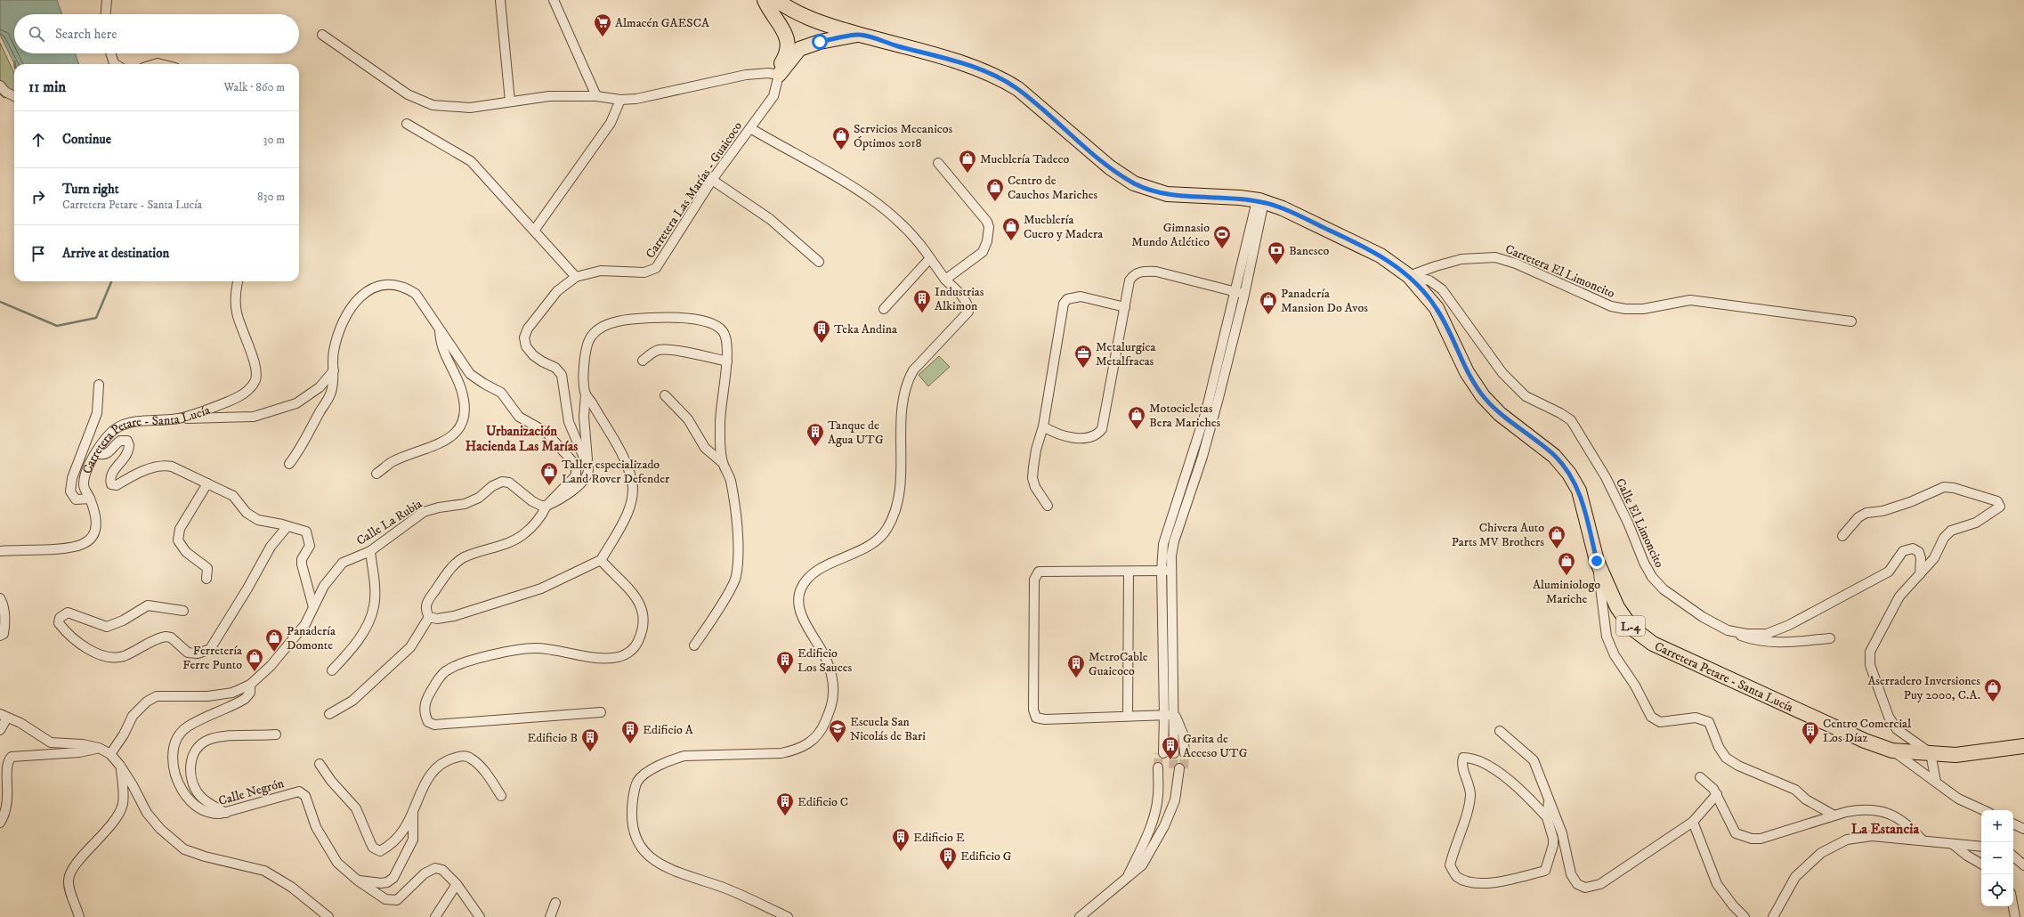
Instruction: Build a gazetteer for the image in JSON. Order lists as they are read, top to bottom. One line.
{"streets":{"main road":["Carretera Petare - Santa Lucía","L-4"],"street":["Carretera Las Marías - Guaicoco","Carretera El Limoncito","Calle La Rubia","Calle El Limoncito","Calle Negrón"]},"crossings":[["Carretera El Limoncito","Carretera Petare - Santa Lucía"],["Carretera El Limoncito","Calle El Limoncito"],["Carretera Petare - Santa Lucía","Calle El Limoncito"],["Calle La Rubia","Calle Negrón"]],"districts":["Urbanización Hacienda Las Marías","La Estancia"],"places":{"supermarket":["Almacén GAESCA"],"shop":["Servicios Mecanicos Óptimos 2018","Mueblería Tadeco","Centro de Cauchos Mariches","Mueblería Cuero y Madera","Panadería Mansion Do Avos","Motocicletas Bera Mariches","Taller especializado Land Rover Defender","Chivera Auto Parts MV Brothers","Aluminiologo Mariche","Panadería Domonte","Ferretería Ferre Punto","Aserradero Inversiones Puy 2000, C.A."],"sports":["Gimnasio Mundo Atlético"],"bank":["Banesco"],"building":["Industrias Alkimon","Teka Andina","Tanque de Agua UTG","Edificio Los Sauces","MetroCable Guaicoco","Edificio A","Centro Comercial Los Díaz","Edificio B","Garita de Acceso UTG","Edificio C","Edificio E","Edificio G"],"office":["Metalurgica Metalfracas"],"school or university":["Escuela San Nicolás de Bari"]},"page":{"search":"Search here","heading":["11 min","Walk · 860 m"],"list":[["Continue","30 m"],["Turn right","Carretera Petare - Santa Lucía","830 m"],"Arrive at destination"],"map_buttons":["+","−"]}}
